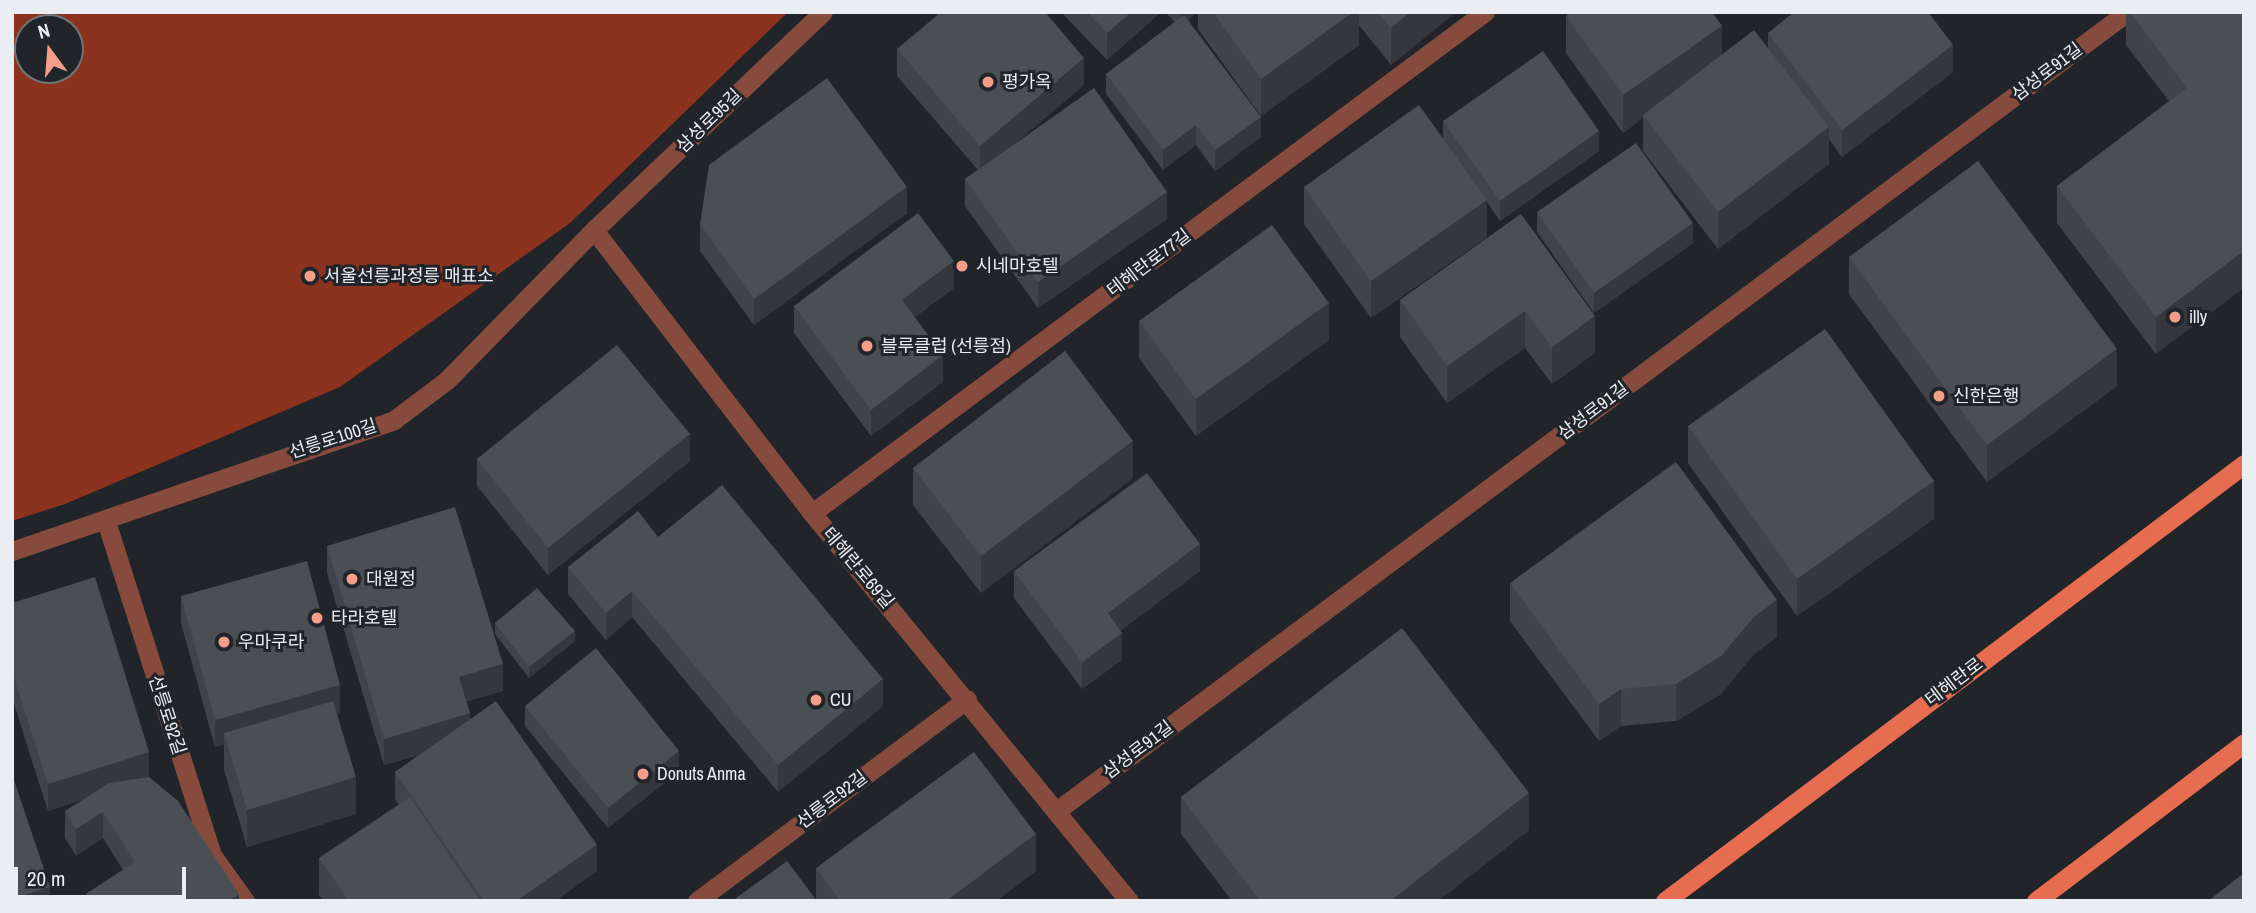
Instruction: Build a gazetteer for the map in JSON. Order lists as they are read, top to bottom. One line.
{"streets":{"main road":["테헤란로"],"street":["삼성로91길","삼성로95길","테헤란로77길","선릉로100길","테헤란로69길","선릉로92길"]},"crossings":[["삼성로91길","테헤란로69길"],["삼성로95길","선릉로100길"],["삼성로95길","테헤란로69길"],["테헤란로77길","테헤란로69길"],["선릉로100길","테헤란로69길"],["선릉로100길","선릉로92길"],["테헤란로69길","선릉로92길"]],"places":["평가옥","시네마호텔","서울선릉과정릉 매표소","illy","블루클럽 (선릉점)","신한은행","대원정","타라호텔","우마쿠라","CU","Donuts Anma"],"scale_bar":"20 m","north":"top"}
